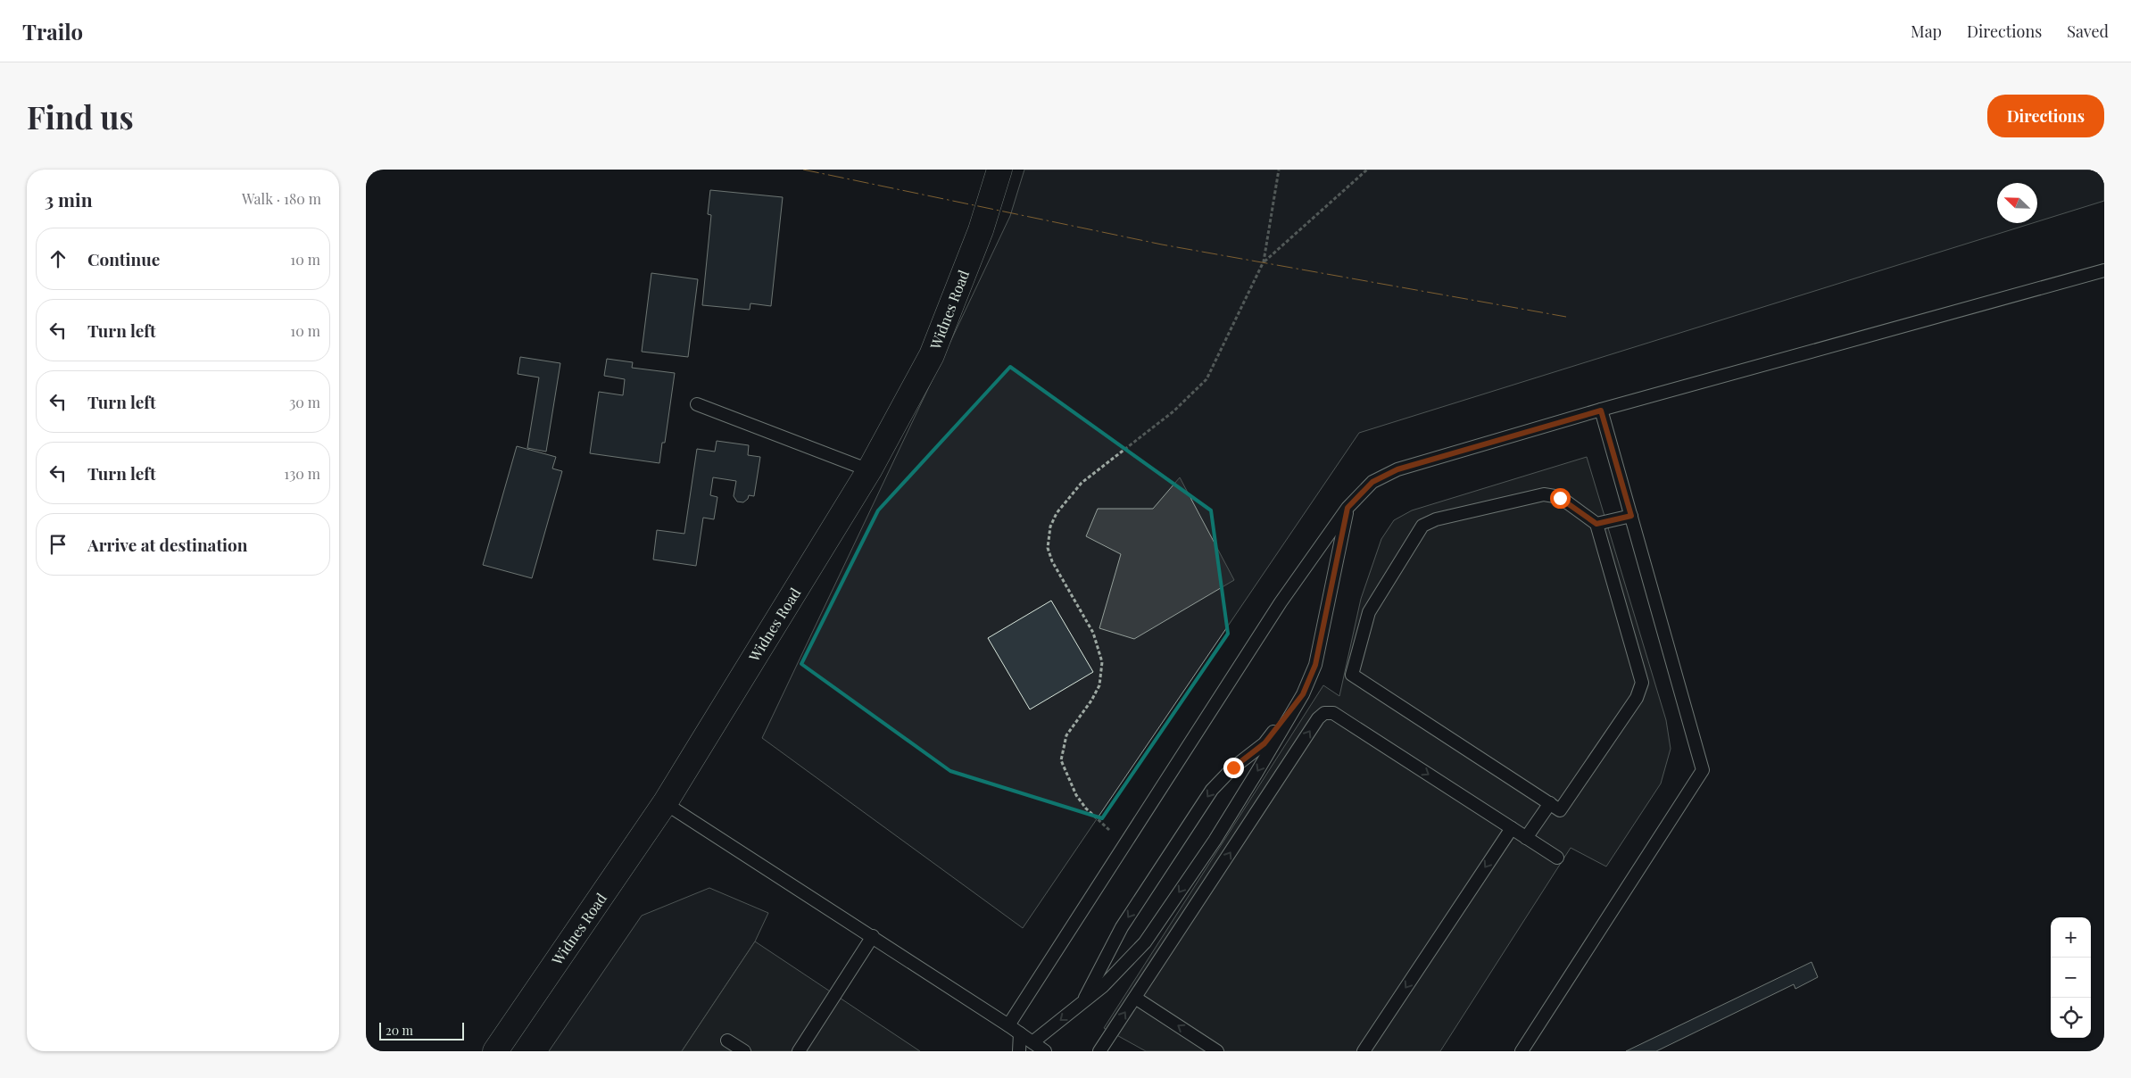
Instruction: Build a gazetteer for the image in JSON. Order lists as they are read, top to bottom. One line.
{"streets":{"main road":["Widnes Road"]},"scale_bar":"20 m","north":"top left","page":{"header":"Trailo","nav":["Map","Directions","Saved"],"buttons":"Directions","title":"Find us","heading":["3 min","Walk · 180 m"],"list":[["Continue","10 m"],["Turn left","10 m"],["Turn left","30 m"],["Turn left","130 m"],"Arrive at destination"],"map_buttons":["+","−"],"scale":"20 m"}}
